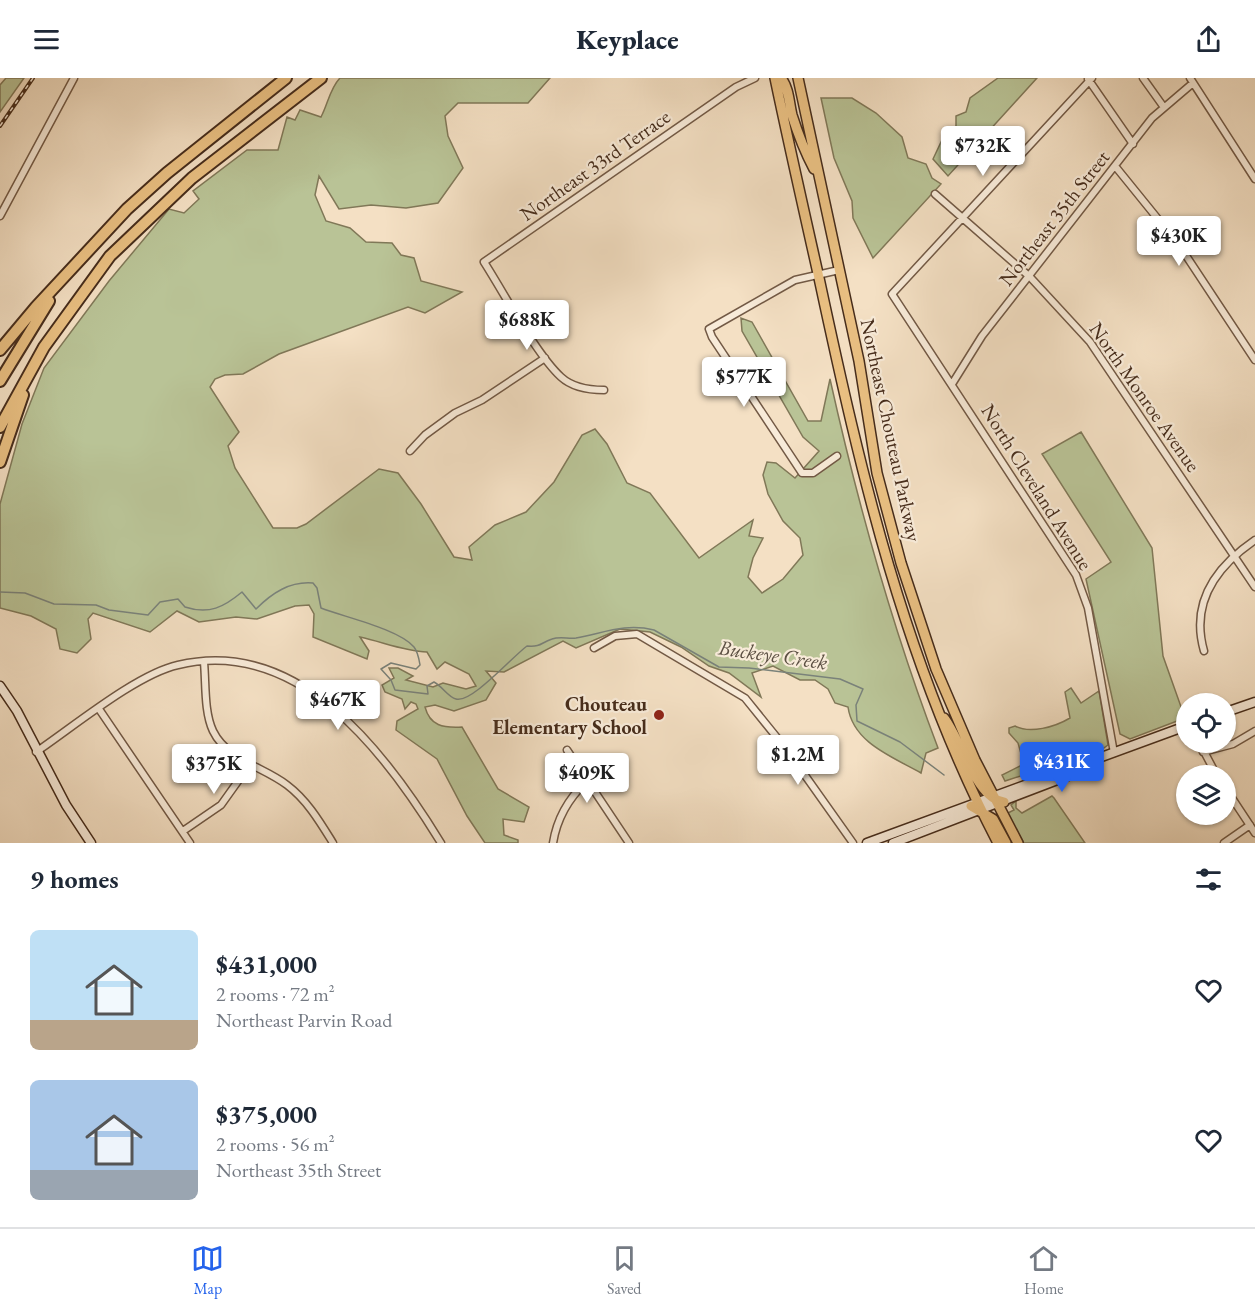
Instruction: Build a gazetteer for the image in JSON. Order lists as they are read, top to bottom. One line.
{"streets":{"main road":["Northeast Chouteau Parkway"],"street":["Northeast 33rd Terrace","Northeast 35th Street","North Monroe Avenue","North Cleveland Avenue"]},"crossings":[["Northeast 35th Street","North Monroe Avenue"],["Northeast 35th Street","North Cleveland Avenue"],["North Monroe Avenue","North Cleveland Avenue"]],"water":["Buckeye Creek"],"places":["Chouteau Elementary School"],"page":{"header":"Keyplace","price":["$732K","$430K","$688K","$577K","$467K","$1.2M","$431K","$375K","$409K"],"heading":"9 homes","list":[{"name":"$431,000","note":"2 rooms · 72 m² · Northeast Parvin Road"},{"name":"$375,000","note":"2 rooms · 56 m² · Northeast 35th Street"}],"tabs":["Map","Saved","Home"]}}
